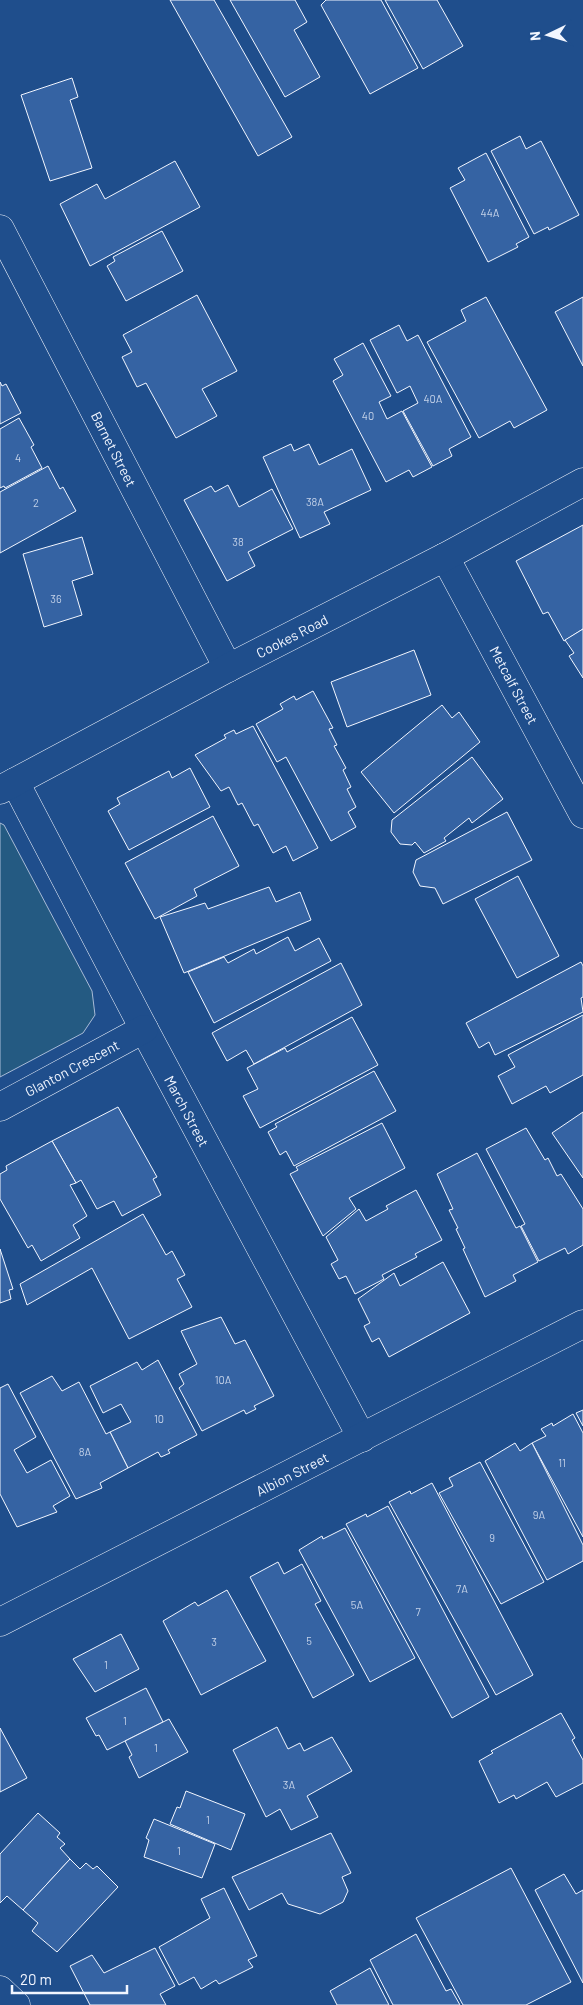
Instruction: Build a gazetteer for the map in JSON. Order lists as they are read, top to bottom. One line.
{"streets":{"street":["Barnet Street","Cookes Road","Metcalf Street","Glanton Crescent","March Street","Albion Street"]},"crossings":[["Barnet Street","Cookes Road"],["Cookes Road","Metcalf Street"],["Cookes Road","March Street"],["Glanton Crescent","March Street"],["March Street","Albion Street"]],"house_numbers":["44A","40A","40","4","38A","2","38","36","10A","10","8A","11","9A","9","7A","5A","7","5","3","1","1","1","3A","1","1"],"scale_bar":"20 m","north":"left"}
